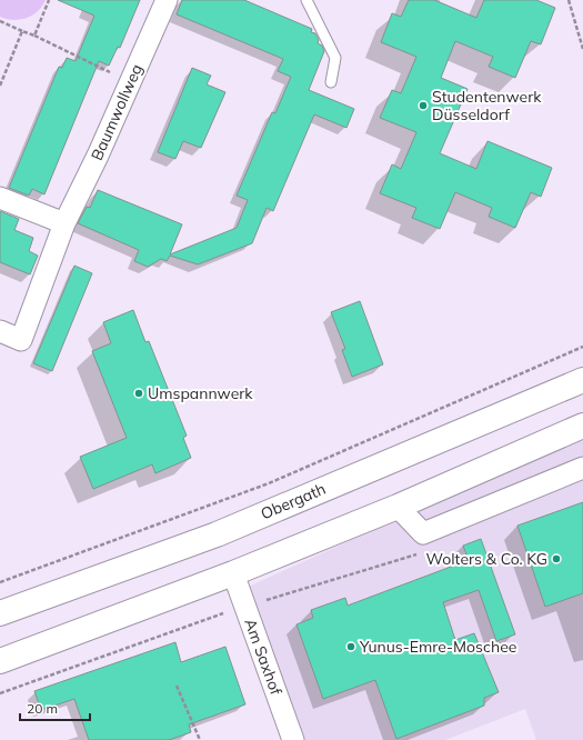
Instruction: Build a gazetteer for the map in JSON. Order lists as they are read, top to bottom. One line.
{"streets":{"main road":["Obergath"],"street":["Baumwollweg","Am Saxhof"]},"places":["Studentenwerk Düsseldorf","Umspannwerk","Wolters & Co. KG","Yunus-Emre-Moschee"],"scale_bar":"20 m"}
